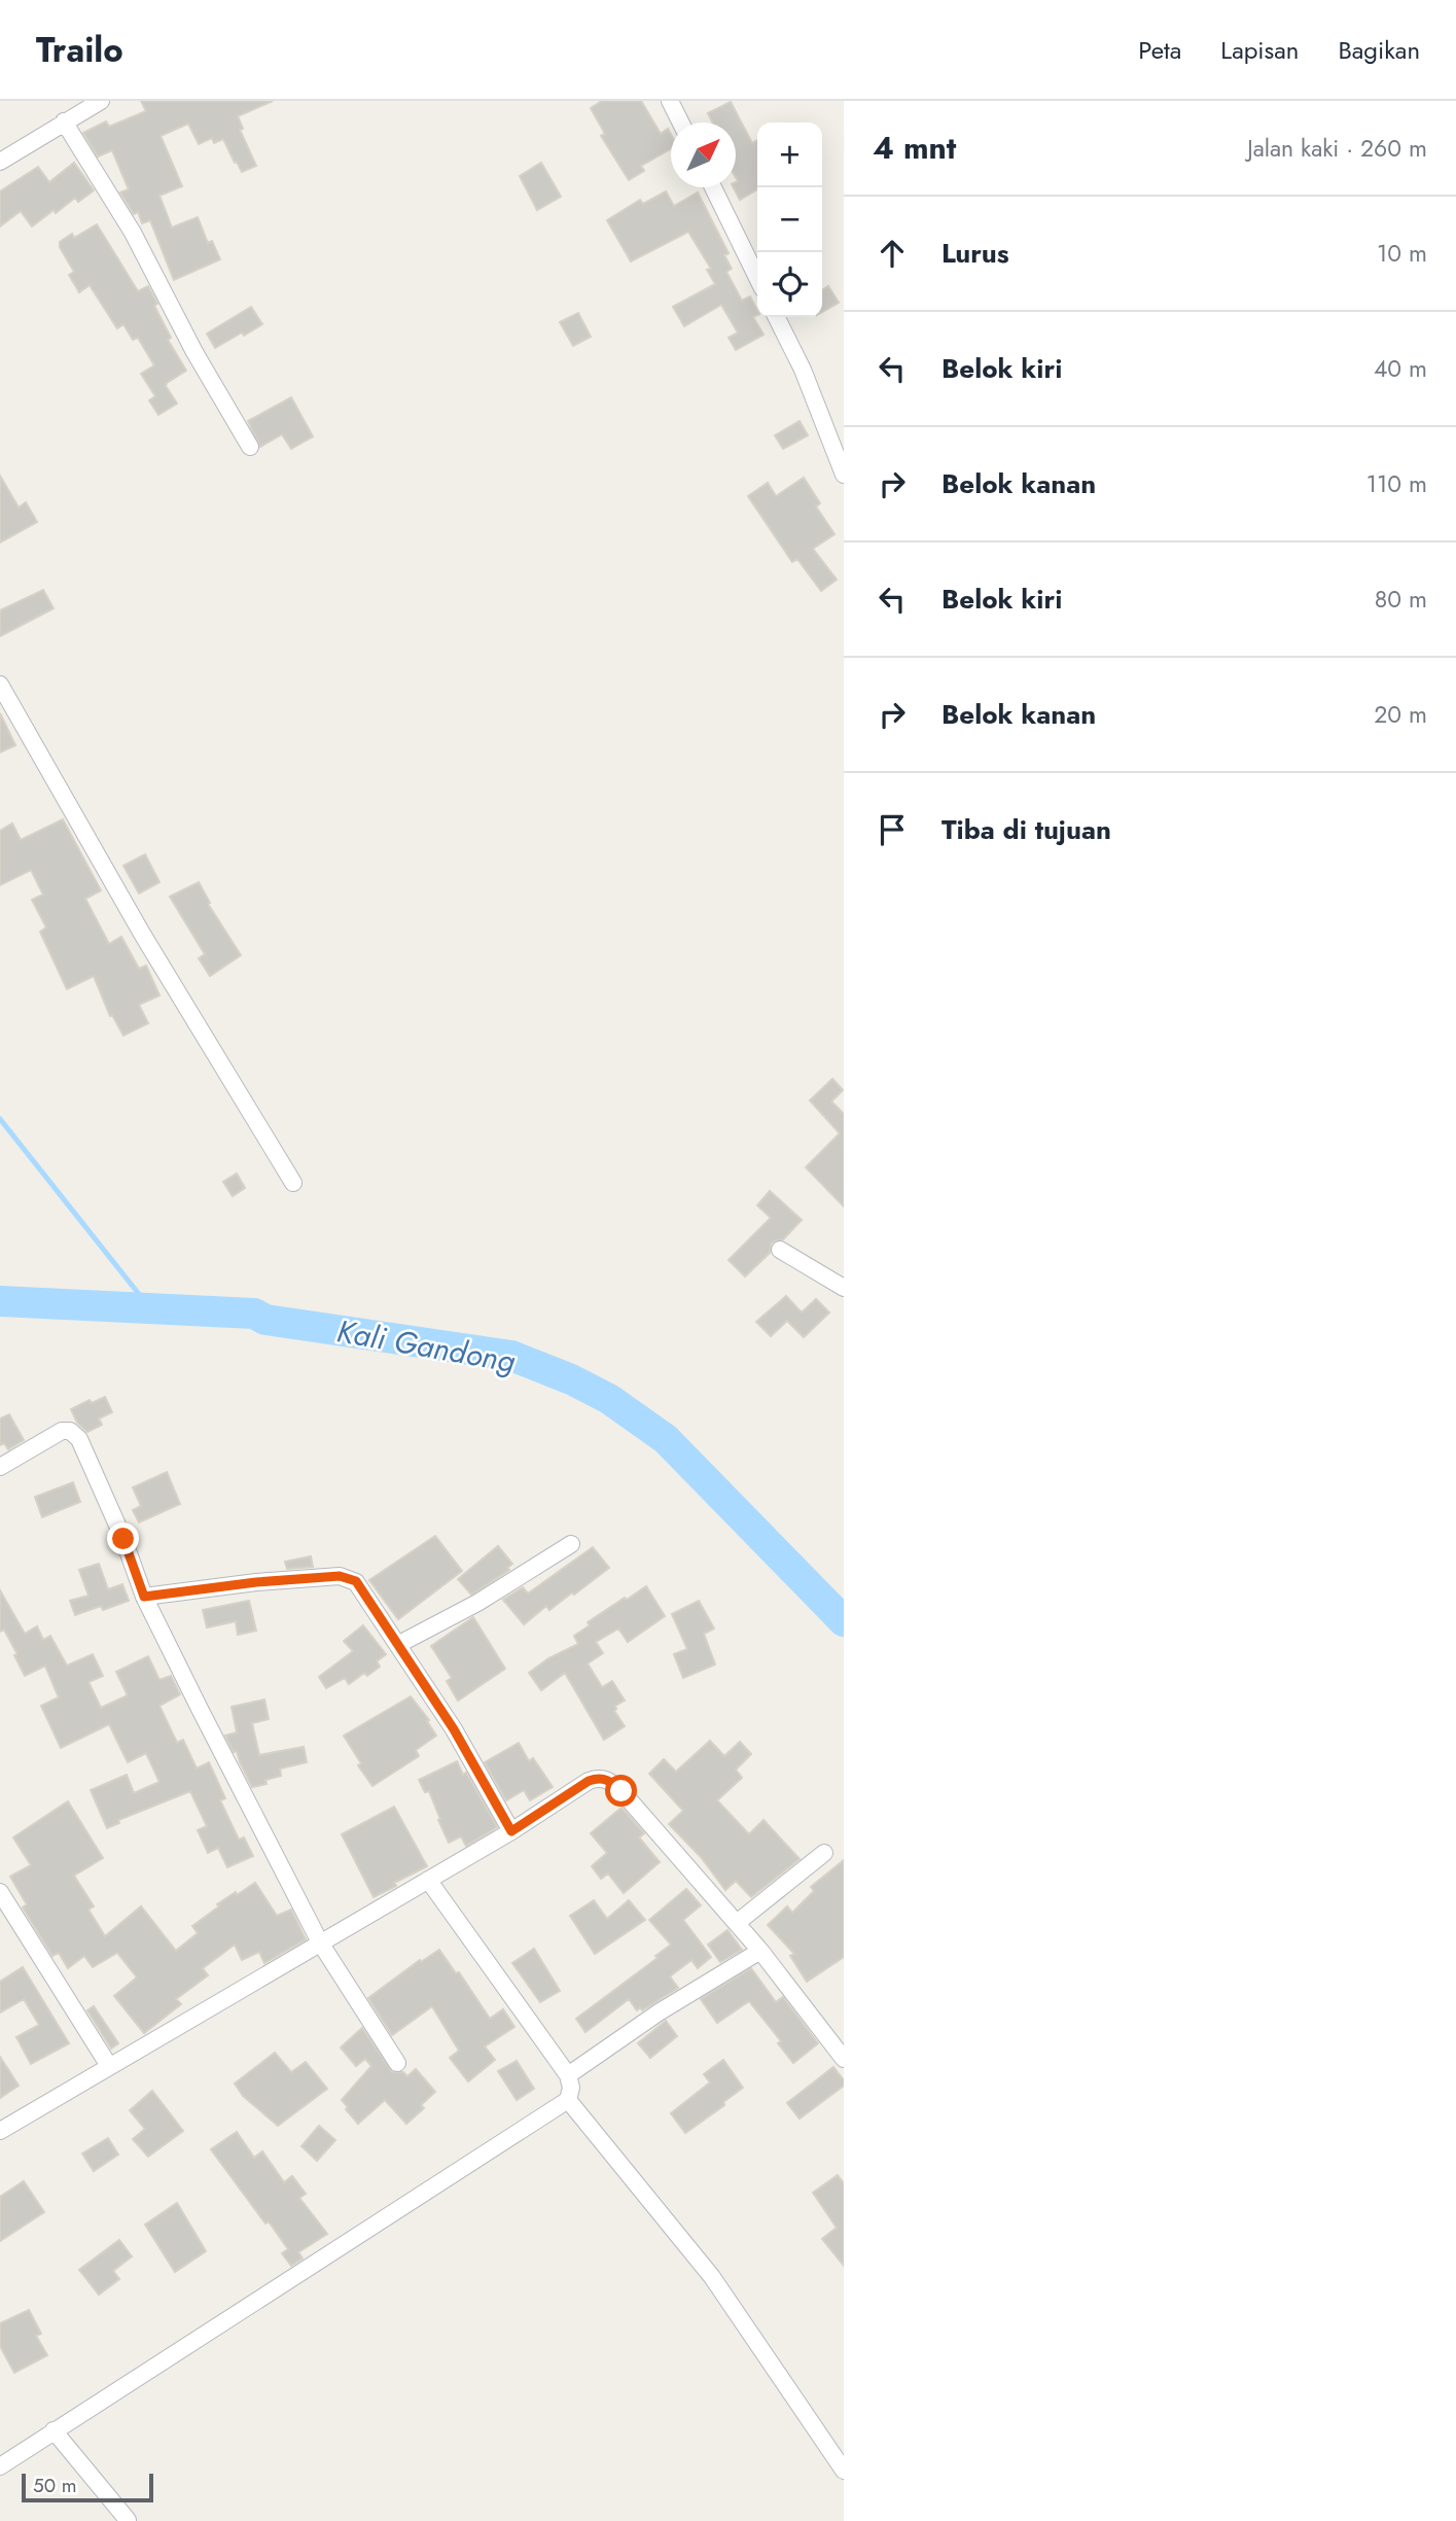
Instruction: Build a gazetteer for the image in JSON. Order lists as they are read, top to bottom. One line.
{"water":["Kali Gandong"],"scale_bar":"50 m","north":"top right","page":{"header":"Trailo","nav":["Peta","Lapisan","Bagikan"],"heading":["4 mnt","Jalan kaki · 260 m"],"map_buttons":["+","−"],"list":[["Lurus","10 m"],["Belok kiri","40 m"],["Belok kanan","110 m"],["Belok kiri","80 m"],["Belok kanan","20 m"],"Tiba di tujuan"],"scale":"50 m"}}
